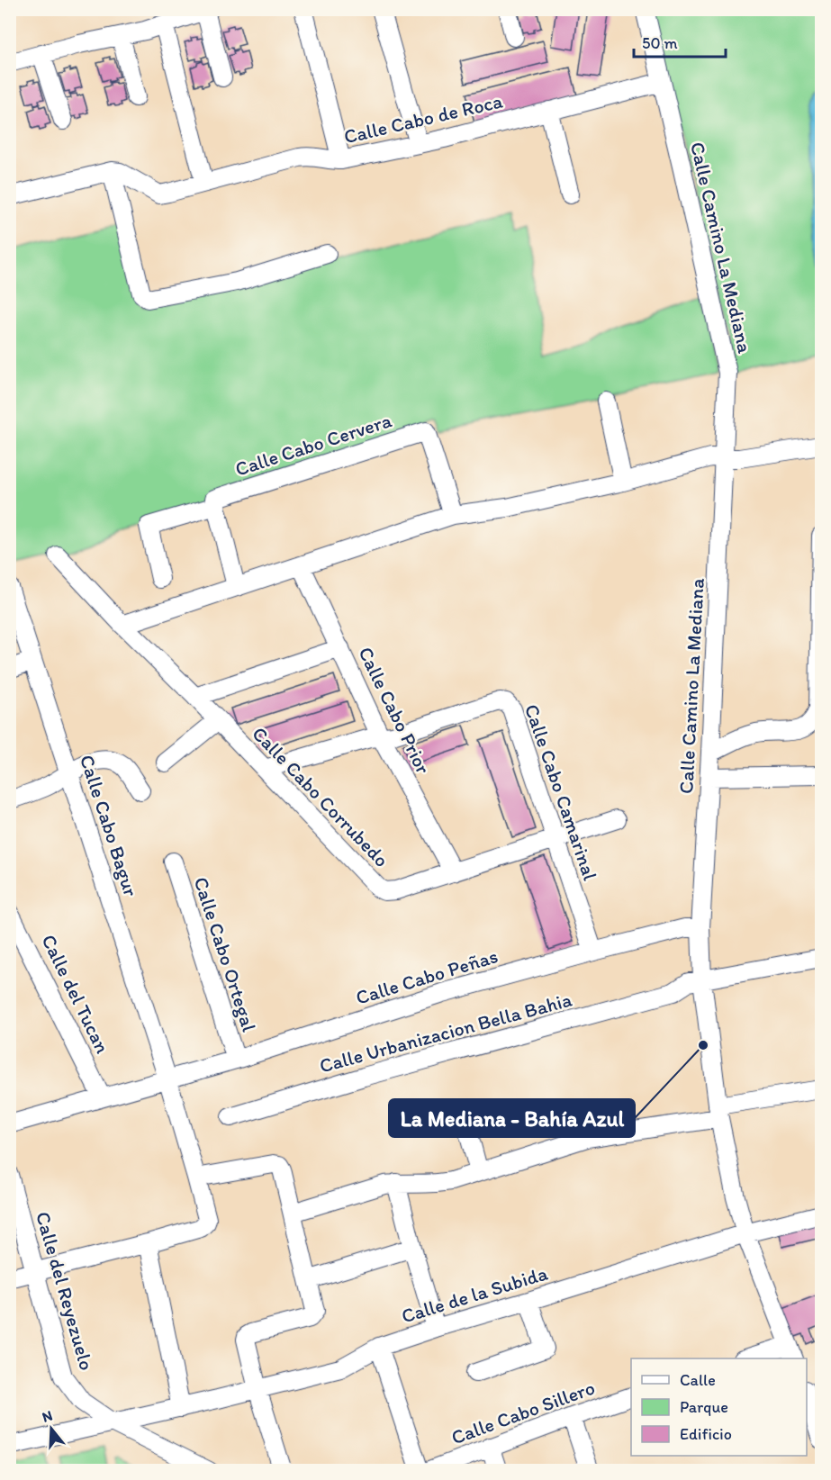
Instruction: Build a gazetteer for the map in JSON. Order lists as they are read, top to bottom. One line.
{"streets":{"street":["Calle Cabo de Roca","Calle Camino La Mediana","Calle Cabo Cervera","Calle Cabo Prior","Calle Cabo Camarinal","Calle Cabo Corrubedo","Calle Cabo Bagur","Calle Cabo Ortegal","Calle Cabo Peñas","Calle del Tucan","Calle Urbanizacion Bella Bahia","Calle del Reyezuelo","Calle de la Subida","Calle Cabo Sillero"]},"crossings":[["Calle Cabo de Roca","Calle Camino La Mediana"],["Calle Camino La Mediana","Calle Cabo Peñas"],["Calle Camino La Mediana","Calle Urbanizacion Bella Bahia"],["Calle Camino La Mediana","Calle de la Subida"],["Calle Cabo Prior","Calle Cabo Camarinal"],["Calle Cabo Prior","Calle Cabo Corrubedo"],["Calle Cabo Camarinal","Calle Cabo Corrubedo"],["Calle Cabo Camarinal","Calle Cabo Peñas"],["Calle Cabo Bagur","Calle Cabo Peñas"],["Calle Cabo Ortegal","Calle Cabo Peñas"],["Calle Cabo Peñas","Calle del Tucan"],["Calle del Reyezuelo","Calle de la Subida"]],"places":["La Mediana - Bahía Azul"],"legend":["Calle","Parque","Edificio"],"scale_bar":"50 m","north":"top"}
